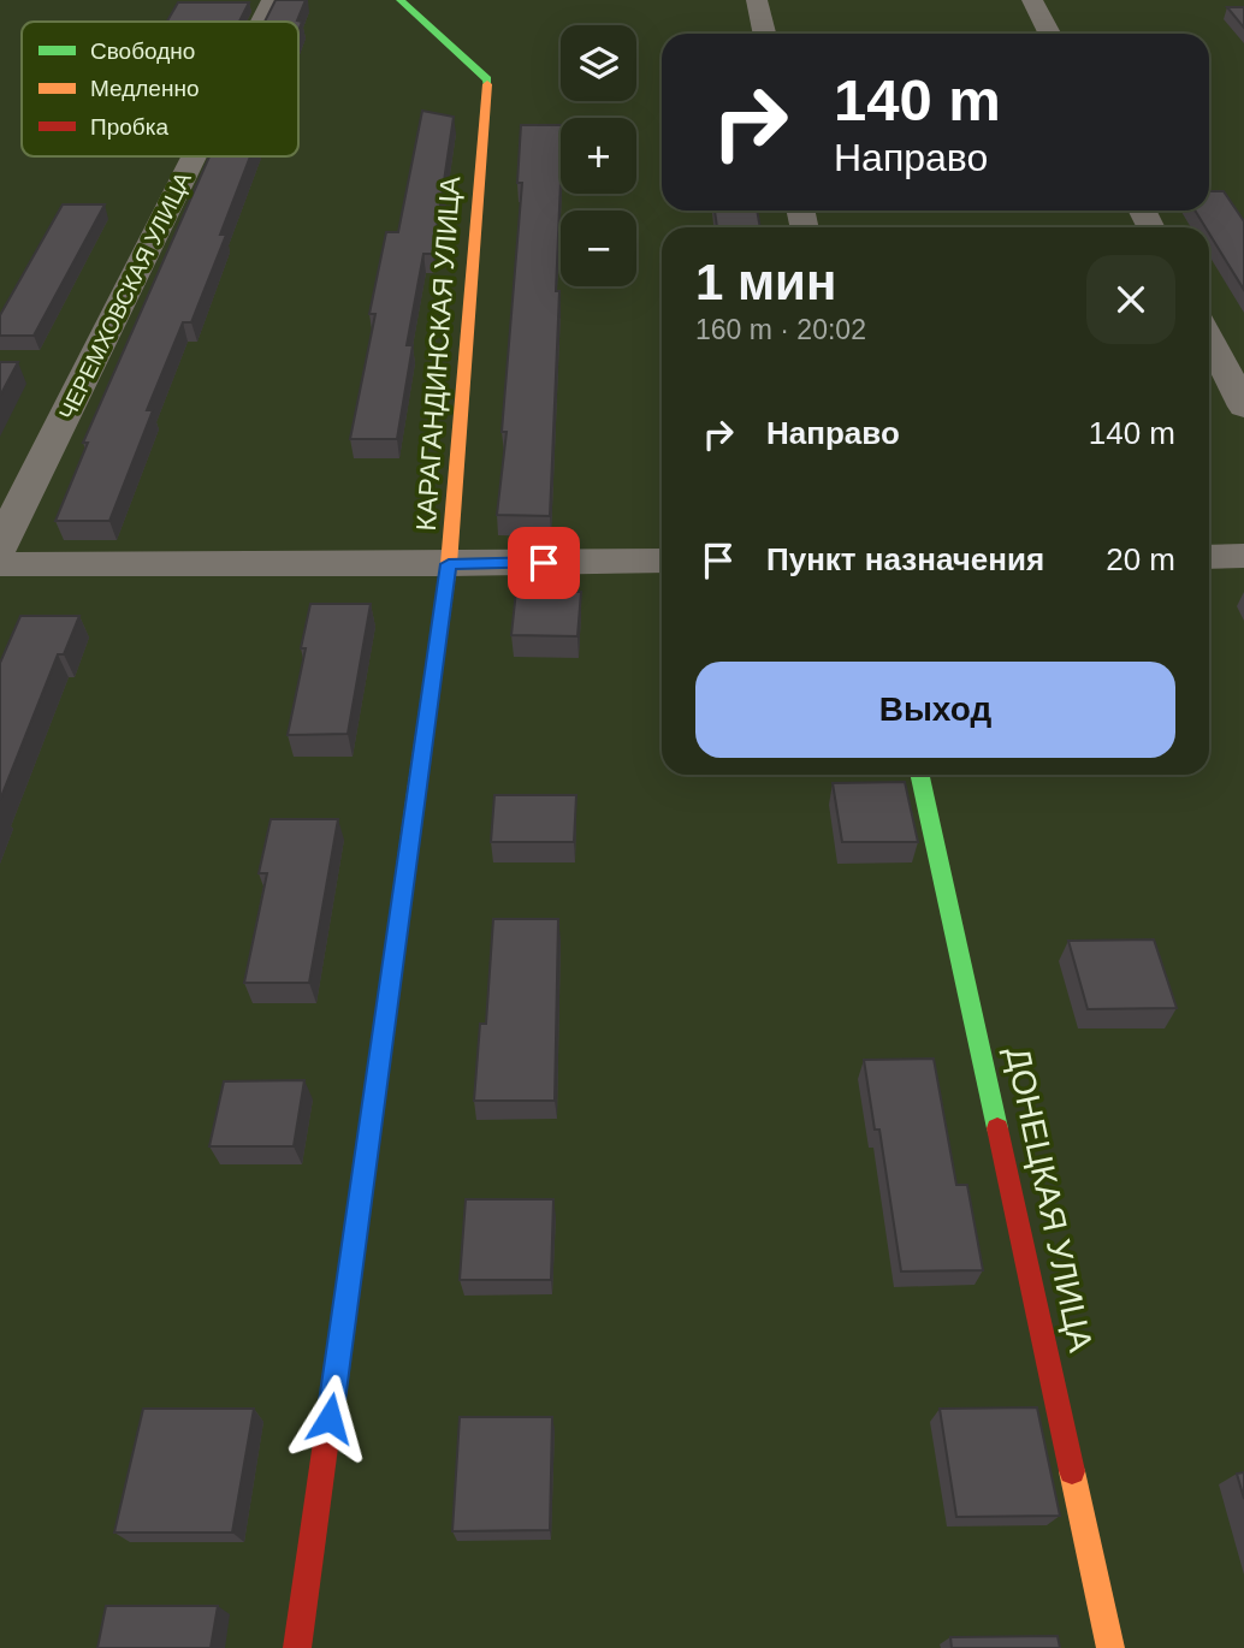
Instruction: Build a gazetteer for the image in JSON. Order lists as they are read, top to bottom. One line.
{"streets":{"street":["ЧЕРЕМХОВСКАЯ УЛИЦА","КАРАГАНДИНСКАЯ УЛИЦА","ДОНЕЦКАЯ УЛИЦА"]},"legend":["Свободно","Медленно","Пробка"],"page":{"map_buttons":["+","−"],"turn":["140 m","Направо"],"heading":["1 мин","160 m · 20:02"],"list":[{"name":"Направо","value":"140 m"},{"name":"Пункт назначения","value":"20 m"}],"buttons":"Выход"}}
